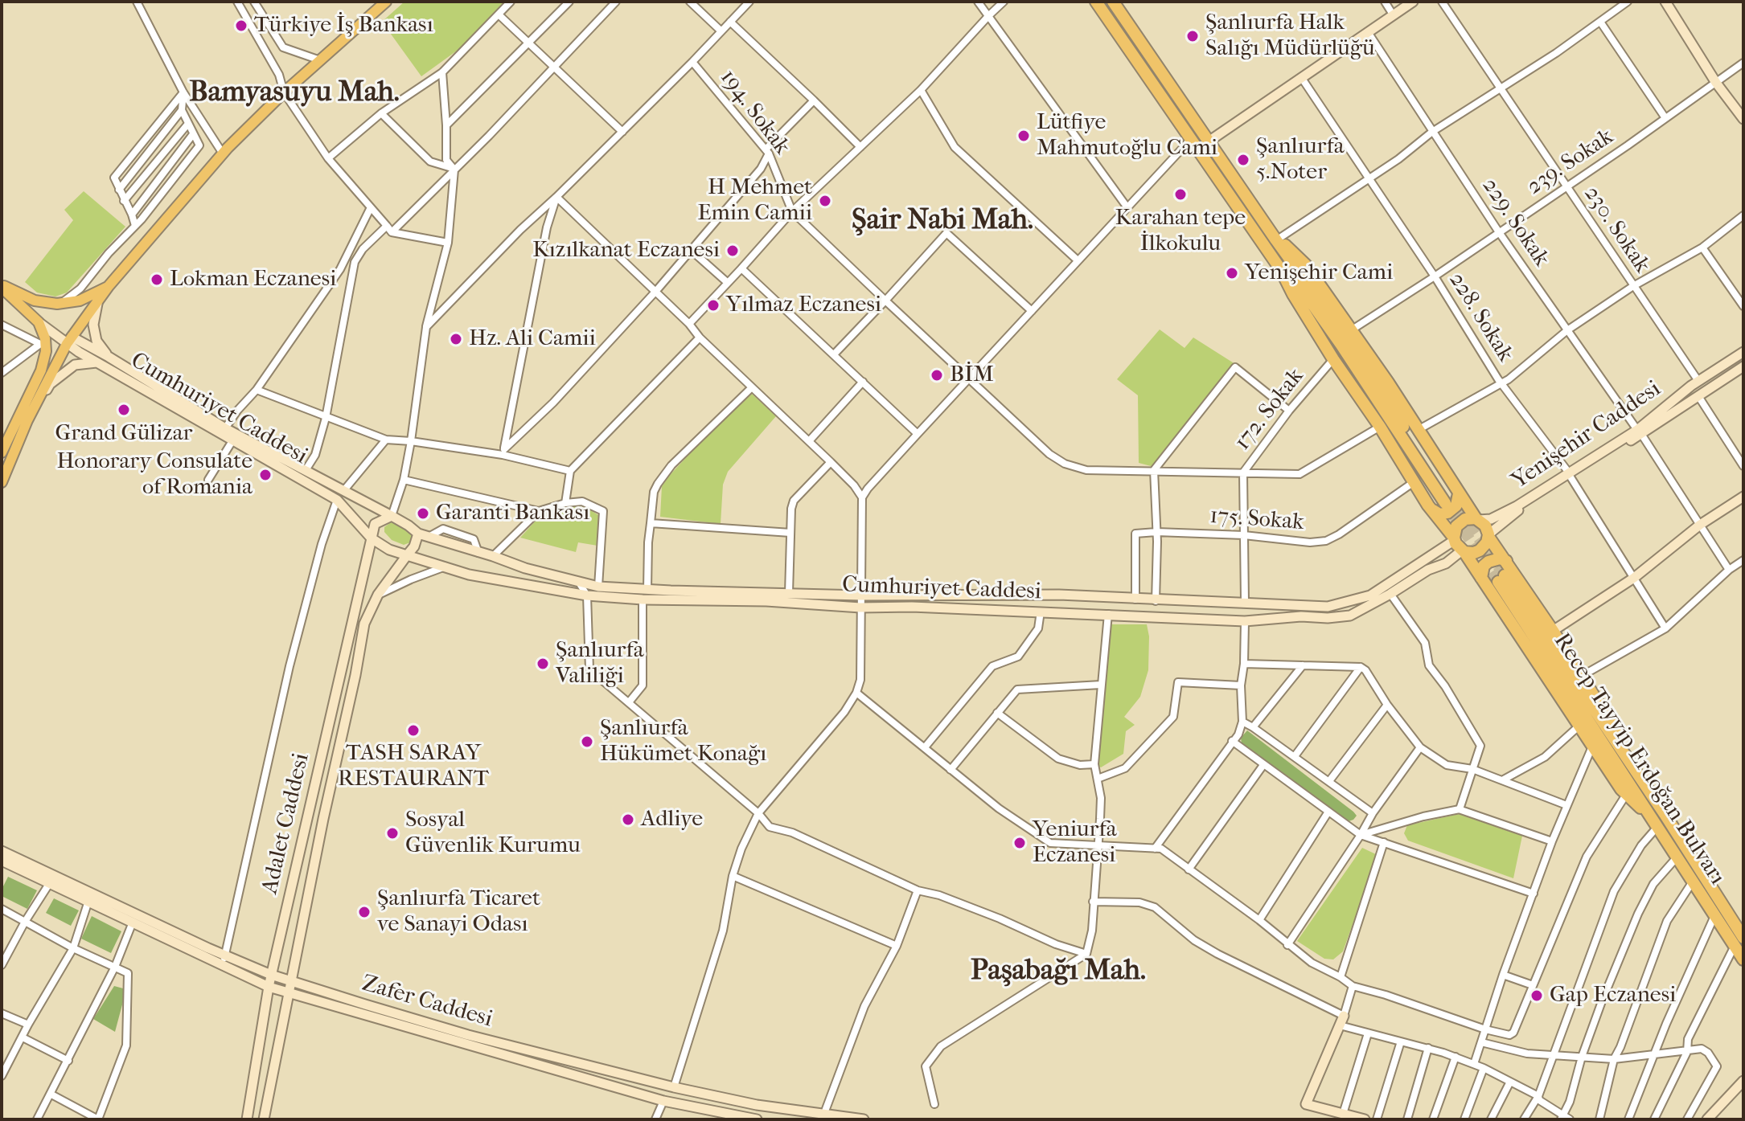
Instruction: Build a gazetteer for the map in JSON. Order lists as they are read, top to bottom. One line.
{"streets":{"highway":["Recep Tayyip Erdoğan Bulvarı"],"main road":["Cumhuriyet Caddesi","Yenişehir Caddesi","Adalet Caddesi","Zafer Caddesi"],"street":["194. Sokak","239. Sokak","229. Sokak","230. Sokak","228. Sokak","172. Sokak","175. Sokak"]},"crossings":[["194. Sokak","172. Sokak"],["239. Sokak","229. Sokak"],["239. Sokak","230. Sokak"],["239. Sokak","228. Sokak"],["229. Sokak","Yenişehir Caddesi"],["230. Sokak","Yenişehir Caddesi"],["228. Sokak","Yenişehir Caddesi"],["Cumhuriyet Caddesi","172. Sokak"],["Cumhuriyet Caddesi","Yenişehir Caddesi"],["Cumhuriyet Caddesi","Adalet Caddesi"],["172. Sokak","175. Sokak"],["Adalet Caddesi","Zafer Caddesi"]],"districts":["Bamyasuyu Mah.","Şair Nabi Mah.","Paşabağı Mah."],"places":["Türkiye İş Bankası","Şanlıurfa Halk Salığı Müdürlüğü","Lütfiye Mahmutoğlu Cami","Şanlıurfa 5.Noter","Karahan tepe İlkokulu","H Mehmet Emin Camii","Kızılkanat Eczanesi","Yenişehir Cami","Lokman Eczanesi","Yılmaz Eczanesi","Hz. Ali Camii","BİM","Grand Gülizar","Honorary Consulate of Romania","Garanti Bankası","Şanlıurfa Valiliği","TASH SARAY RESTAURANT","Şanlıurfa Hükümet Konağı","Adliye","Sosyal Güvenlik Kurumu","Yeniurfa Eczanesi","Şanlıurfa Ticaret ve Sanayi Odası","Gap Eczanesi"]}
